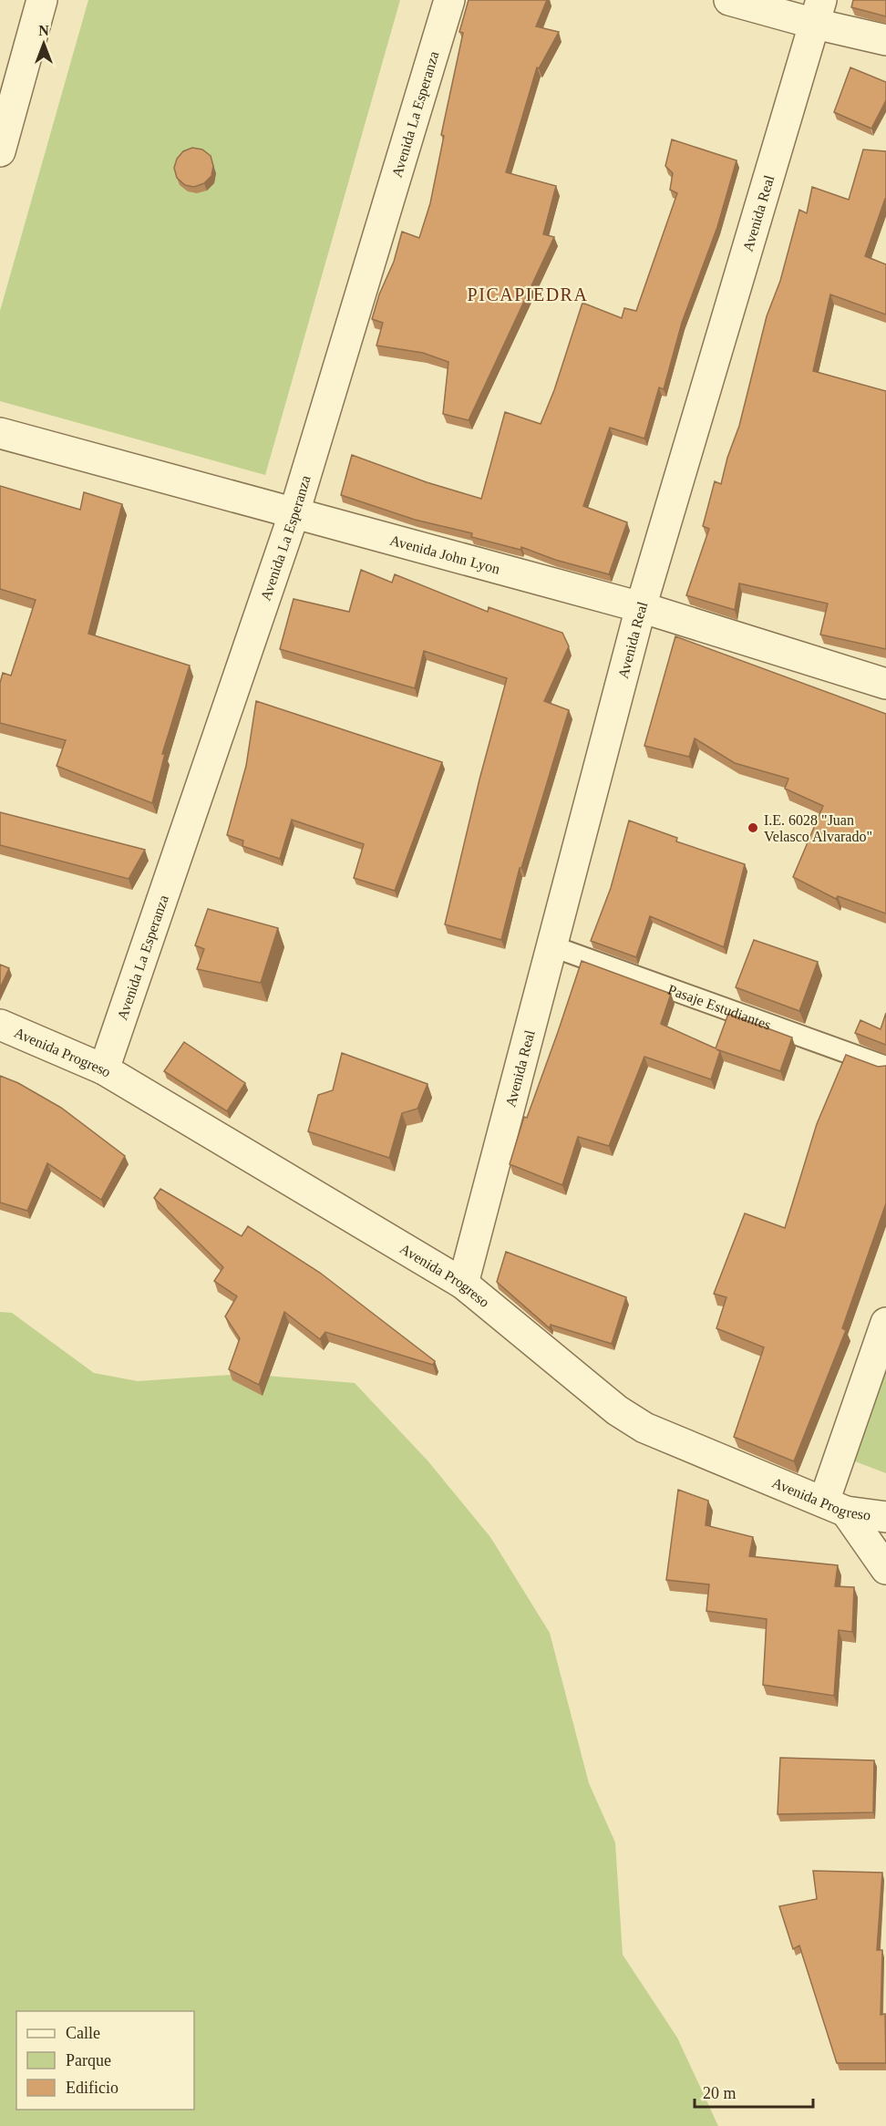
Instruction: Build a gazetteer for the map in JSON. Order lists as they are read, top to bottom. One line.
{"streets":{"street":["Avenida La Esperanza","Avenida Real","Avenida John Lyon","Avenida Progreso"],"lane":["Pasaje Estudiantes"]},"crossings":[["Avenida La Esperanza","Avenida John Lyon"],["Avenida La Esperanza","Avenida Progreso"],["Avenida Real","Avenida John Lyon"],["Avenida Real","Pasaje Estudiantes"],["Avenida Real","Avenida Progreso"]],"districts":["PICAPIEDRA"],"places":["I.E. 6028 \"Juan Velasco Alvarado\""],"legend":["Calle","Parque","Edificio"],"scale_bar":"20 m","north":"top"}
